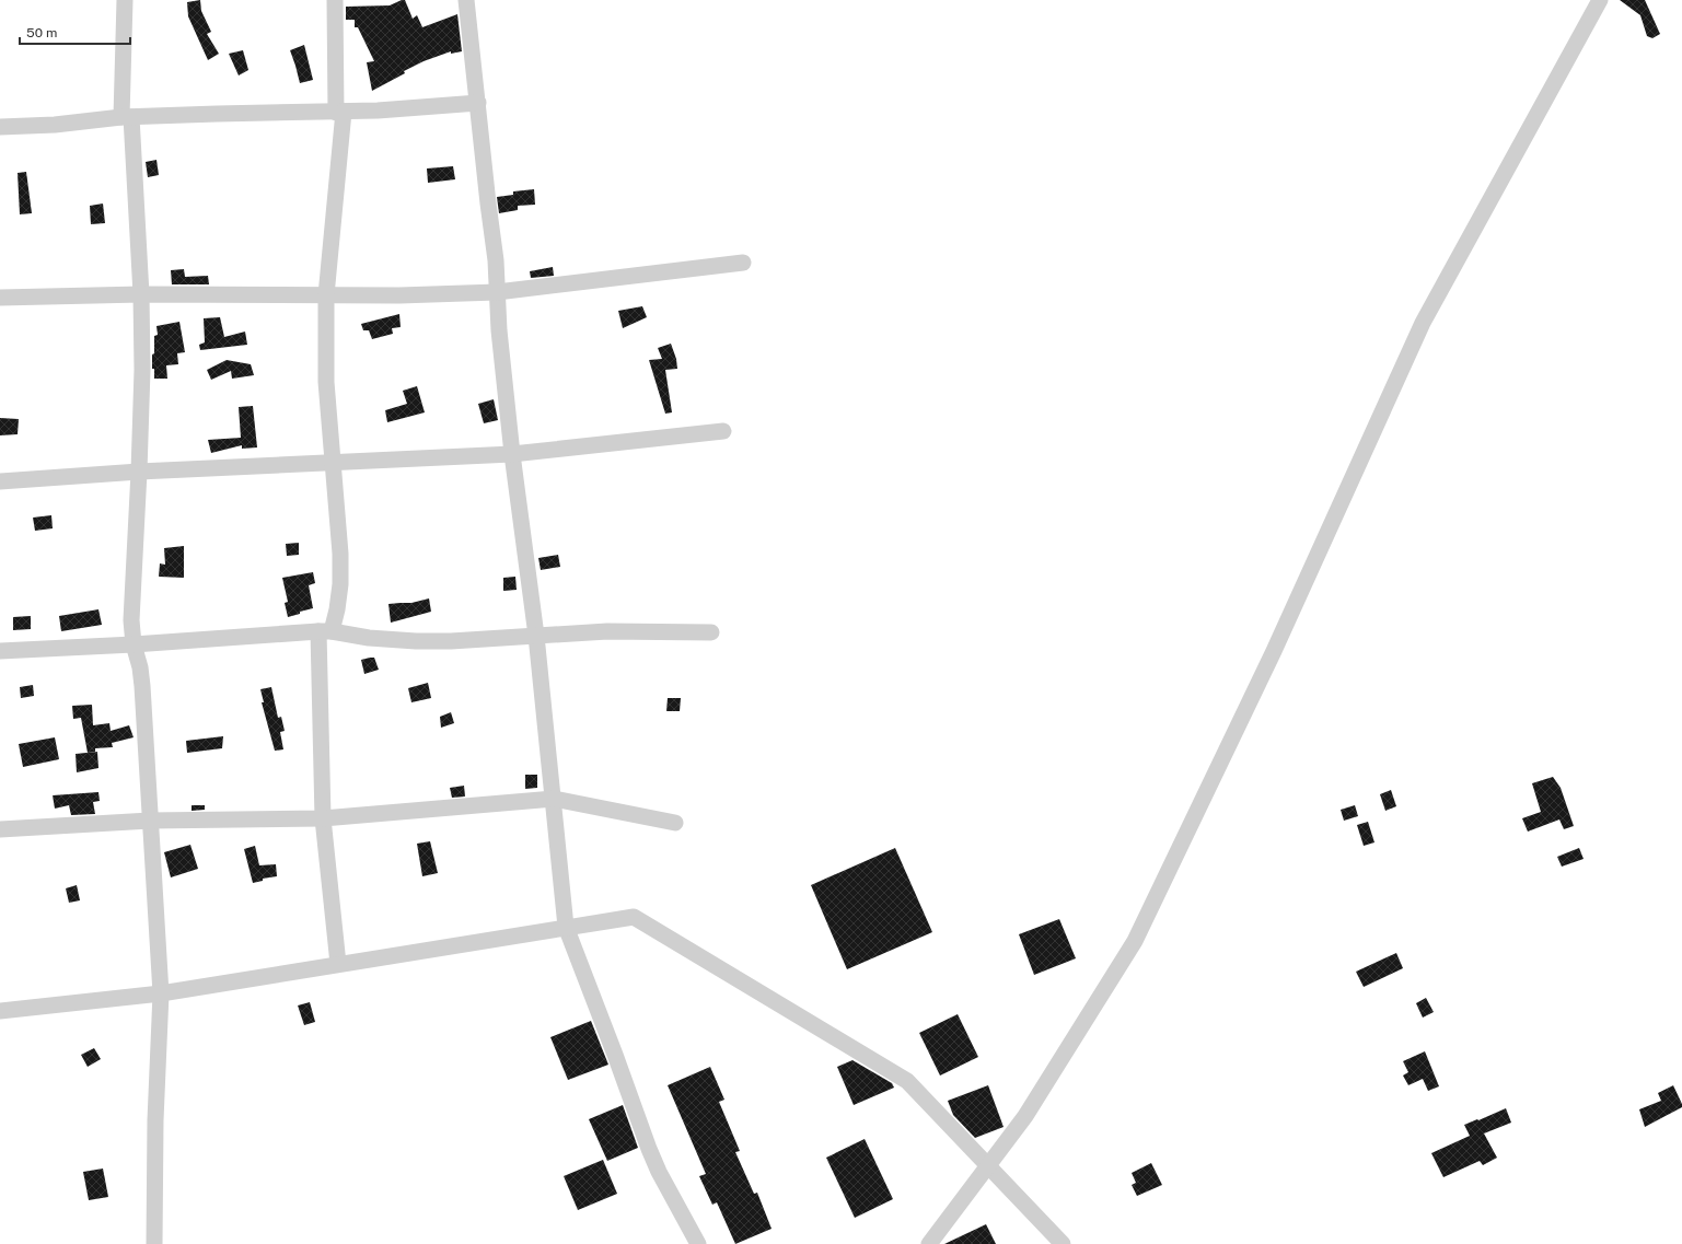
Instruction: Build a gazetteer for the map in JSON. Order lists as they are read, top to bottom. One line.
{"scale_bar":"50 m"}
